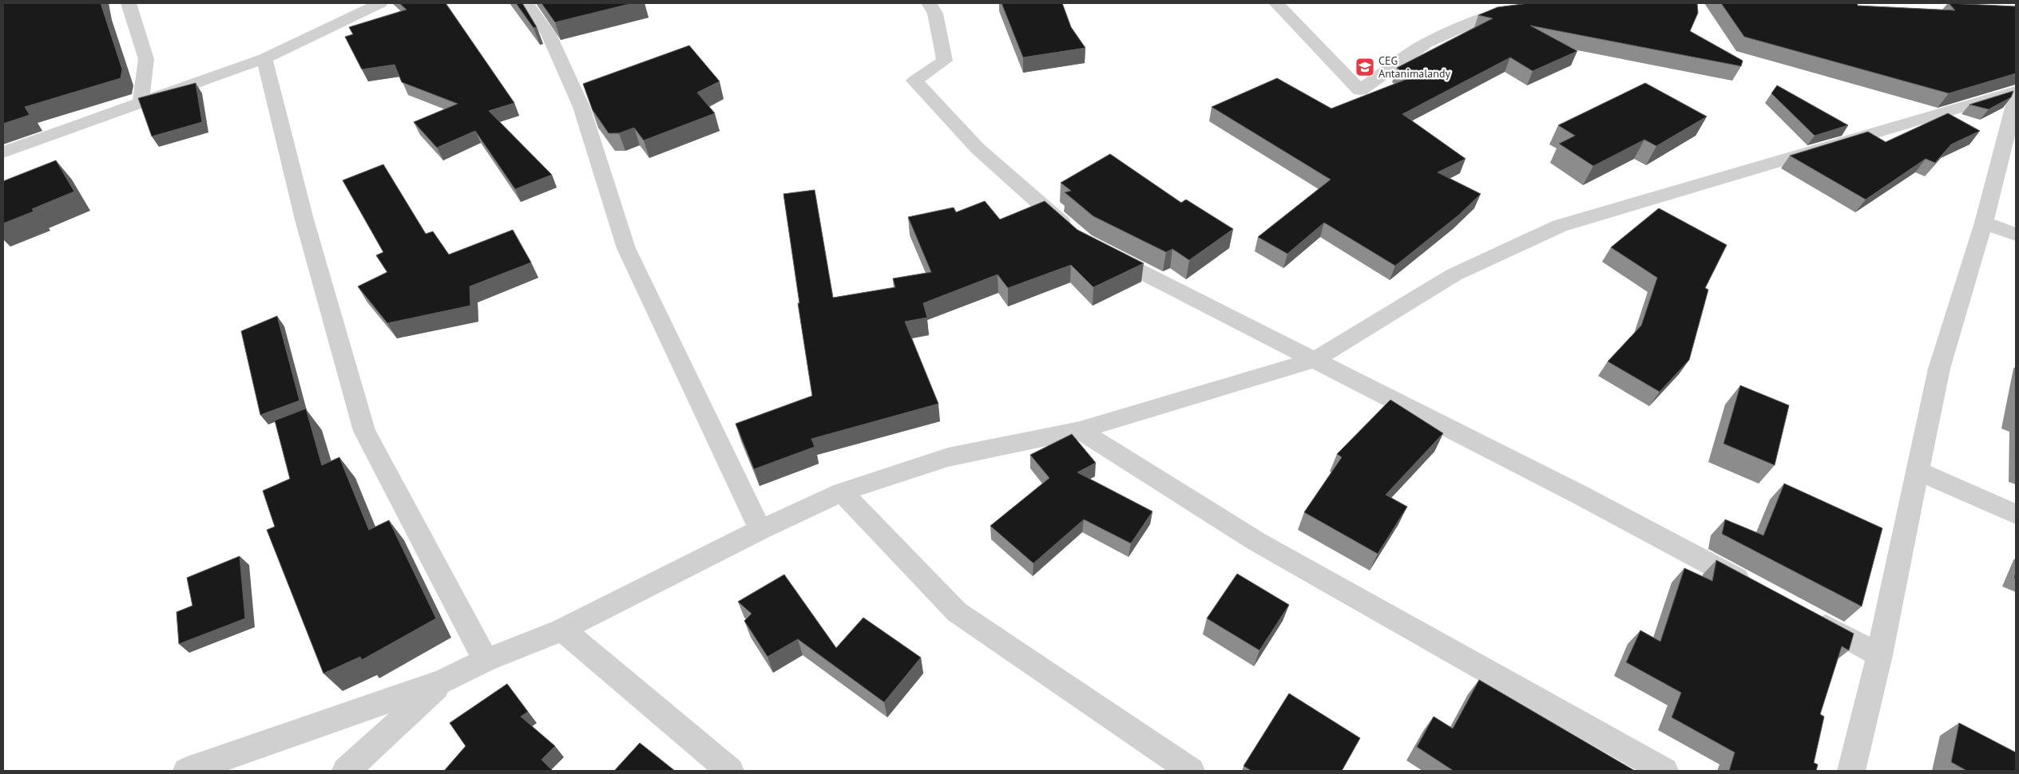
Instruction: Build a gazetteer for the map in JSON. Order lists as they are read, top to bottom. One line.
{"places":{"school or university":["CEG Antanimalandy"]}}
